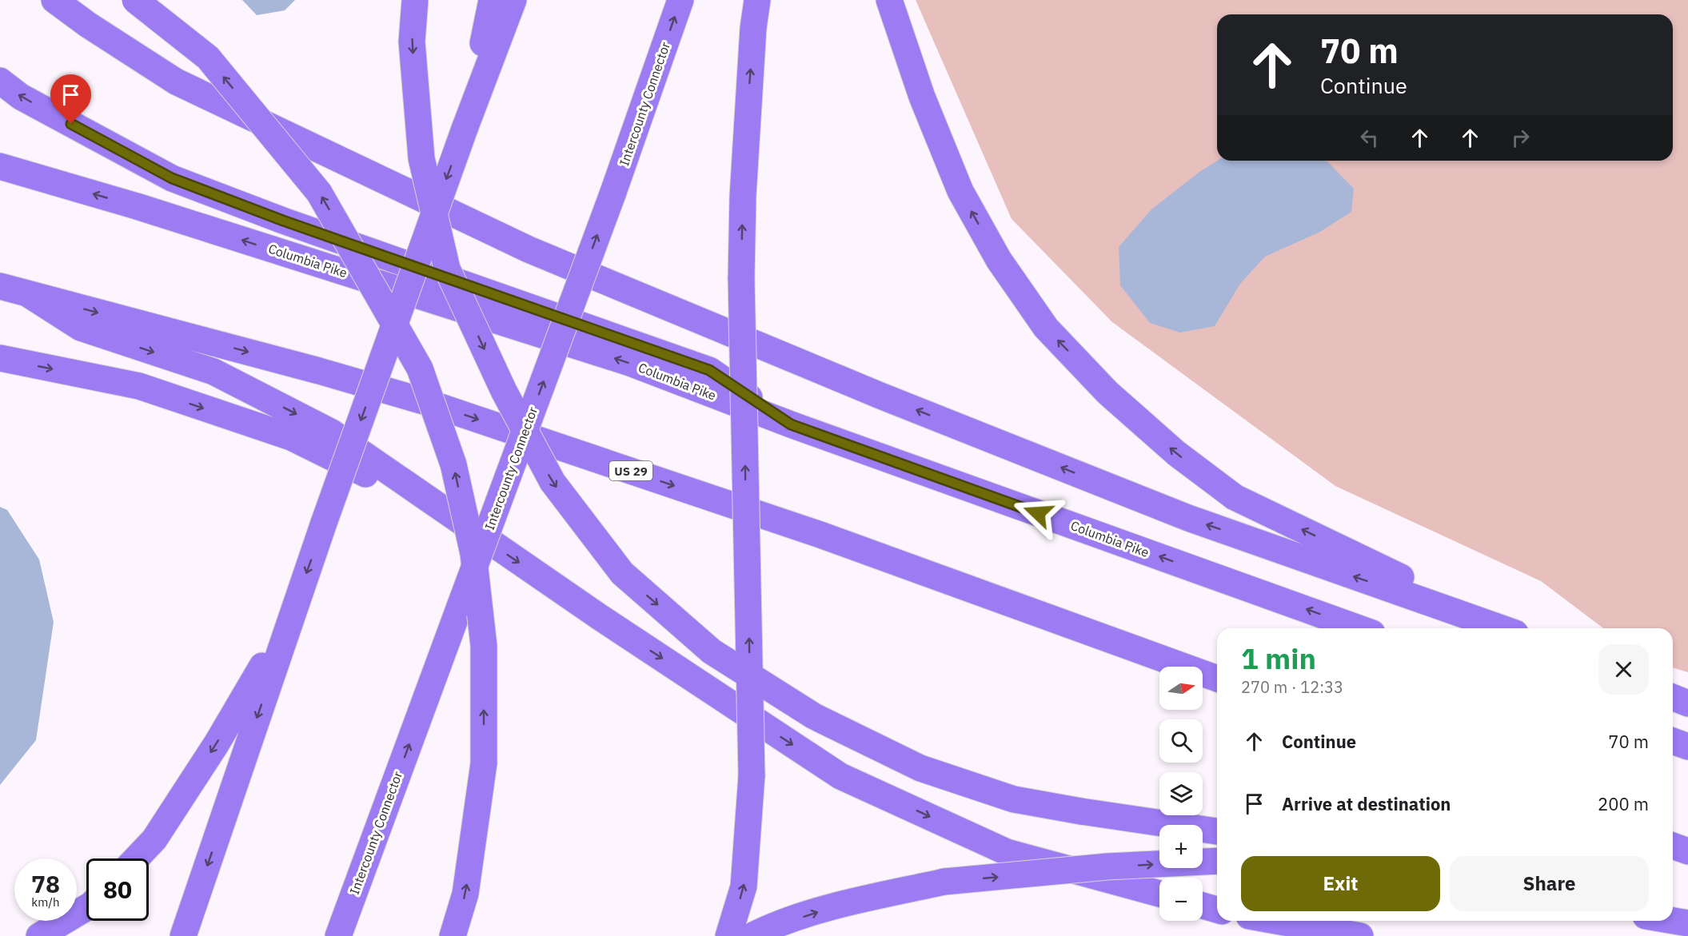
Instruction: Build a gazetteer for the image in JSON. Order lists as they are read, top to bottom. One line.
{"streets":{"highway":["Intercounty Connector","Columbia Pike","US 29"]},"north":"right","page":{"turn":["70 m","Continue"],"heading":["1 min","270 m · 12:33"],"map_buttons":["+","−"],"list":[{"name":"Continue","value":"70 m"},{"name":"Arrive at destination","value":"200 m"}],"buttons":["Exit","Share"],"speed":"78 km/h","limit":"80"}}
